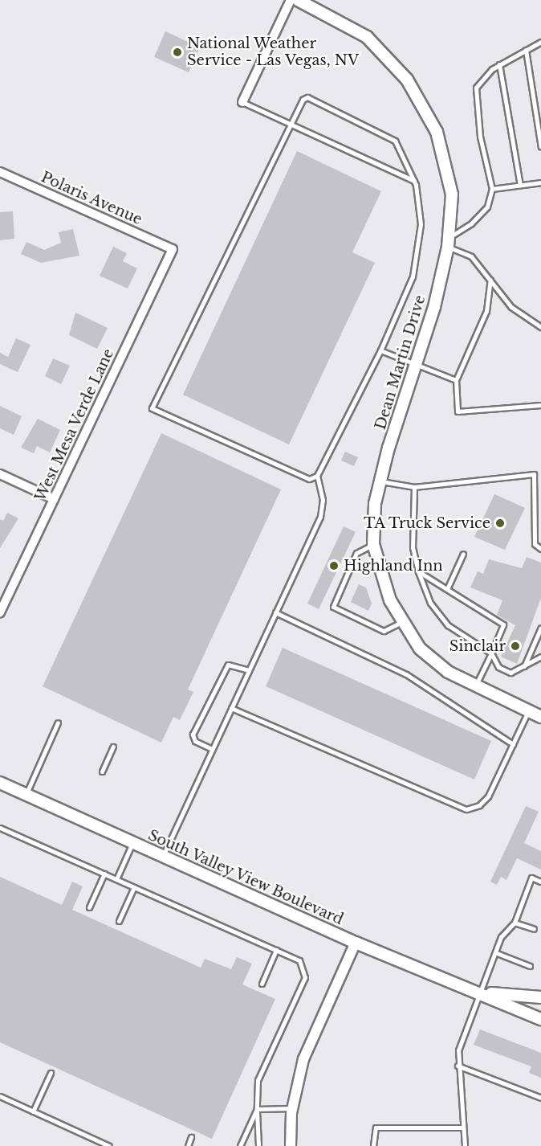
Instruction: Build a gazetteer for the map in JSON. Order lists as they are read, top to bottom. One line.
{"streets":{"main road":["Dean Martin Drive","South Valley View Boulevard"],"street":["Polaris Avenue","West Mesa Verde Lane"]},"crossings":[["Polaris Avenue","West Mesa Verde Lane"]],"places":["National Weather Service - Las Vegas, NV","TA Truck Service","Highland Inn","Sinclair"]}
